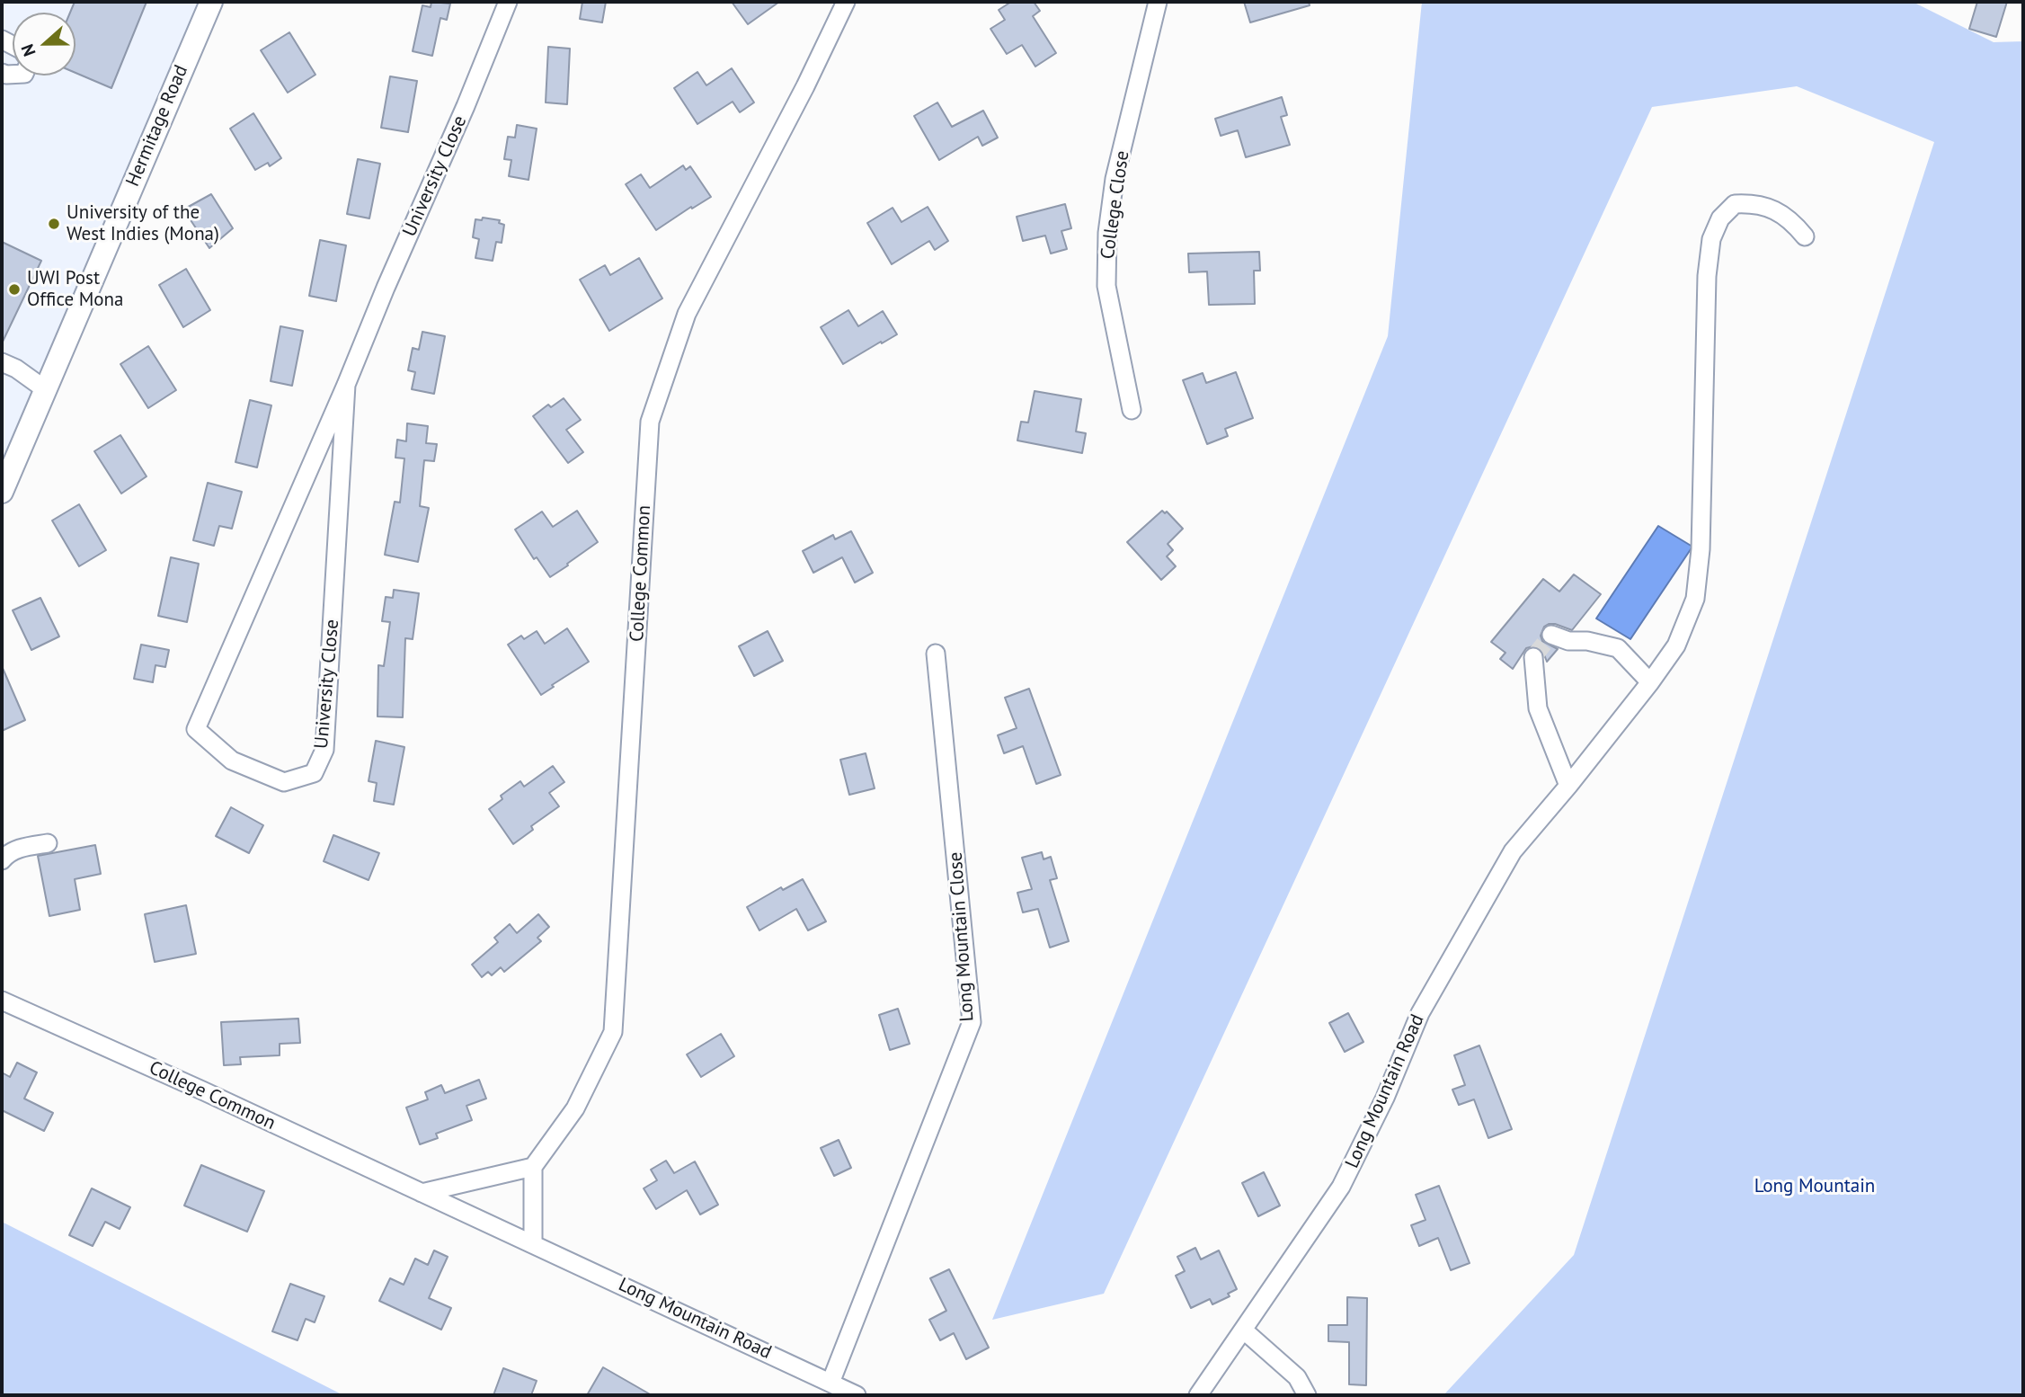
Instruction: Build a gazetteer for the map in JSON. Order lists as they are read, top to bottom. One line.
{"streets":{"street":["Hermitage Road","University Close","College Close","College Common","Long Mountain Close","Long Mountain Road"]},"crossings":[["College Common","Long Mountain Road"],["Long Mountain Close","Long Mountain Road"]],"parks":["Long Mountain"],"places":["University of the West Indies (Mona)","UWI Post Office Mona"],"north":"left"}
